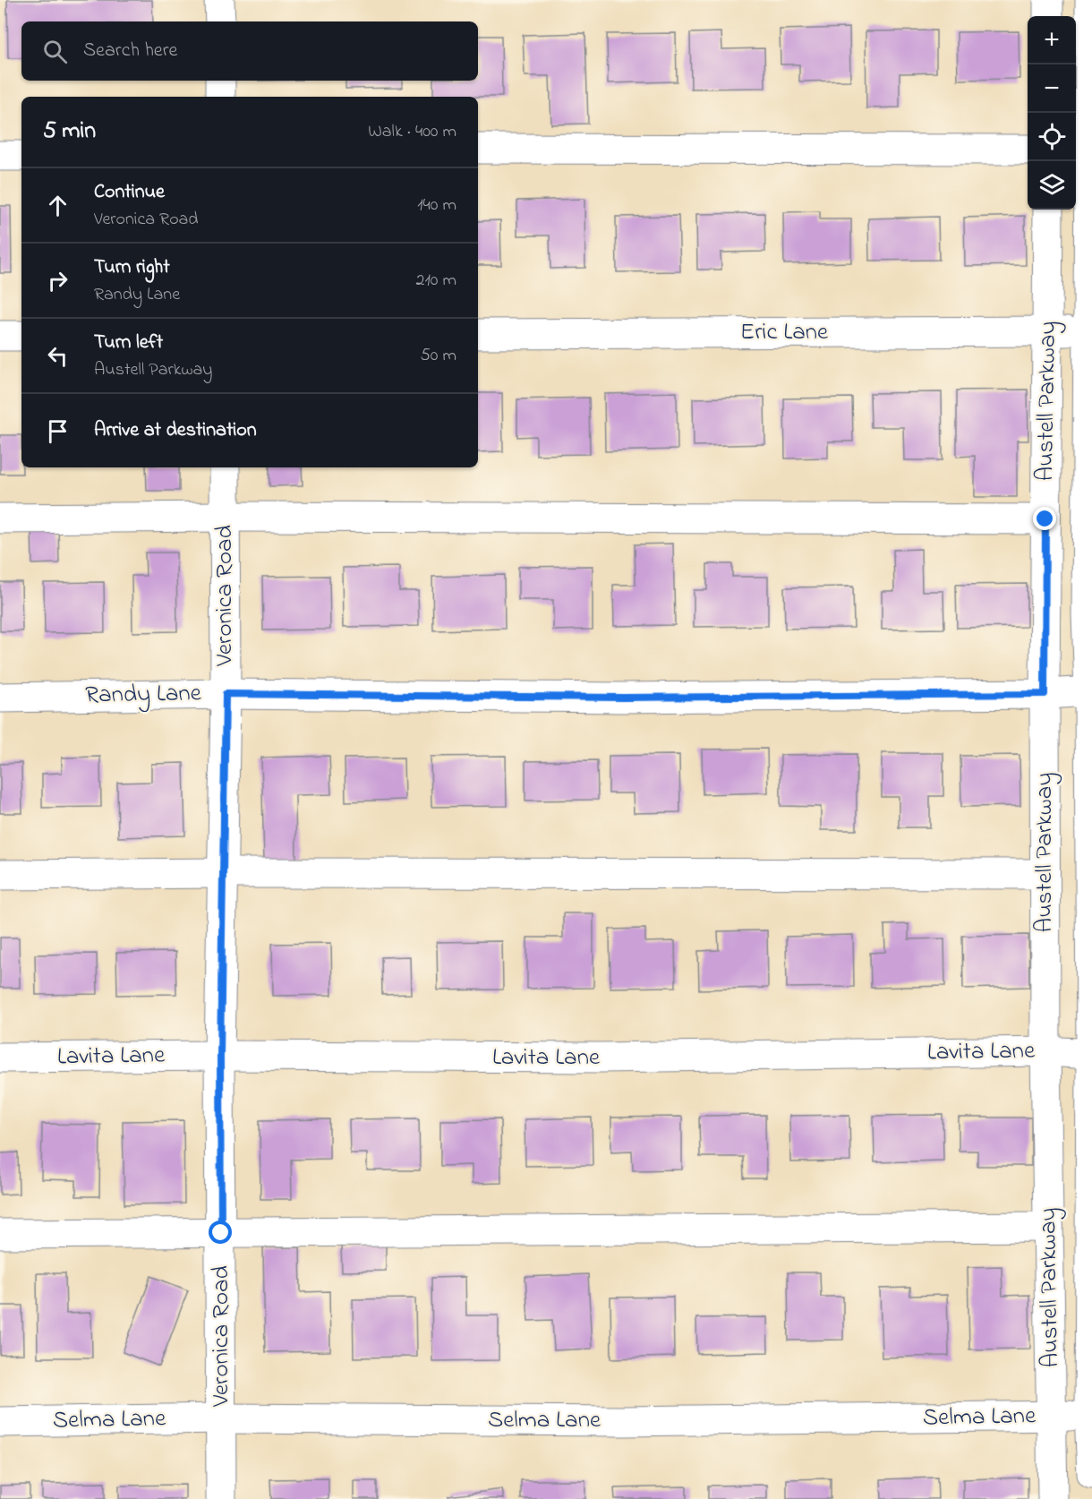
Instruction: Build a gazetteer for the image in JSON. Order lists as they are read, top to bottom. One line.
{"streets":{"street":["Eric Lane","Austell Parkway","Veronica Road","Randy Lane","Lavita Lane","Selma Lane"]},"crossings":[["Eric Lane","Austell Parkway"],["Austell Parkway","Randy Lane"],["Austell Parkway","Lavita Lane"],["Austell Parkway","Selma Lane"],["Veronica Road","Randy Lane"],["Veronica Road","Lavita Lane"],["Veronica Road","Selma Lane"]],"page":{"map_buttons":["+","−"],"search":"Search here","heading":["5 min","Walk · 400 m"],"list":[["Continue","Veronica Road","140 m"],["Turn right","Randy Lane","210 m"],["Turn left","Austell Parkway","50 m"],"Arrive at destination"]}}
